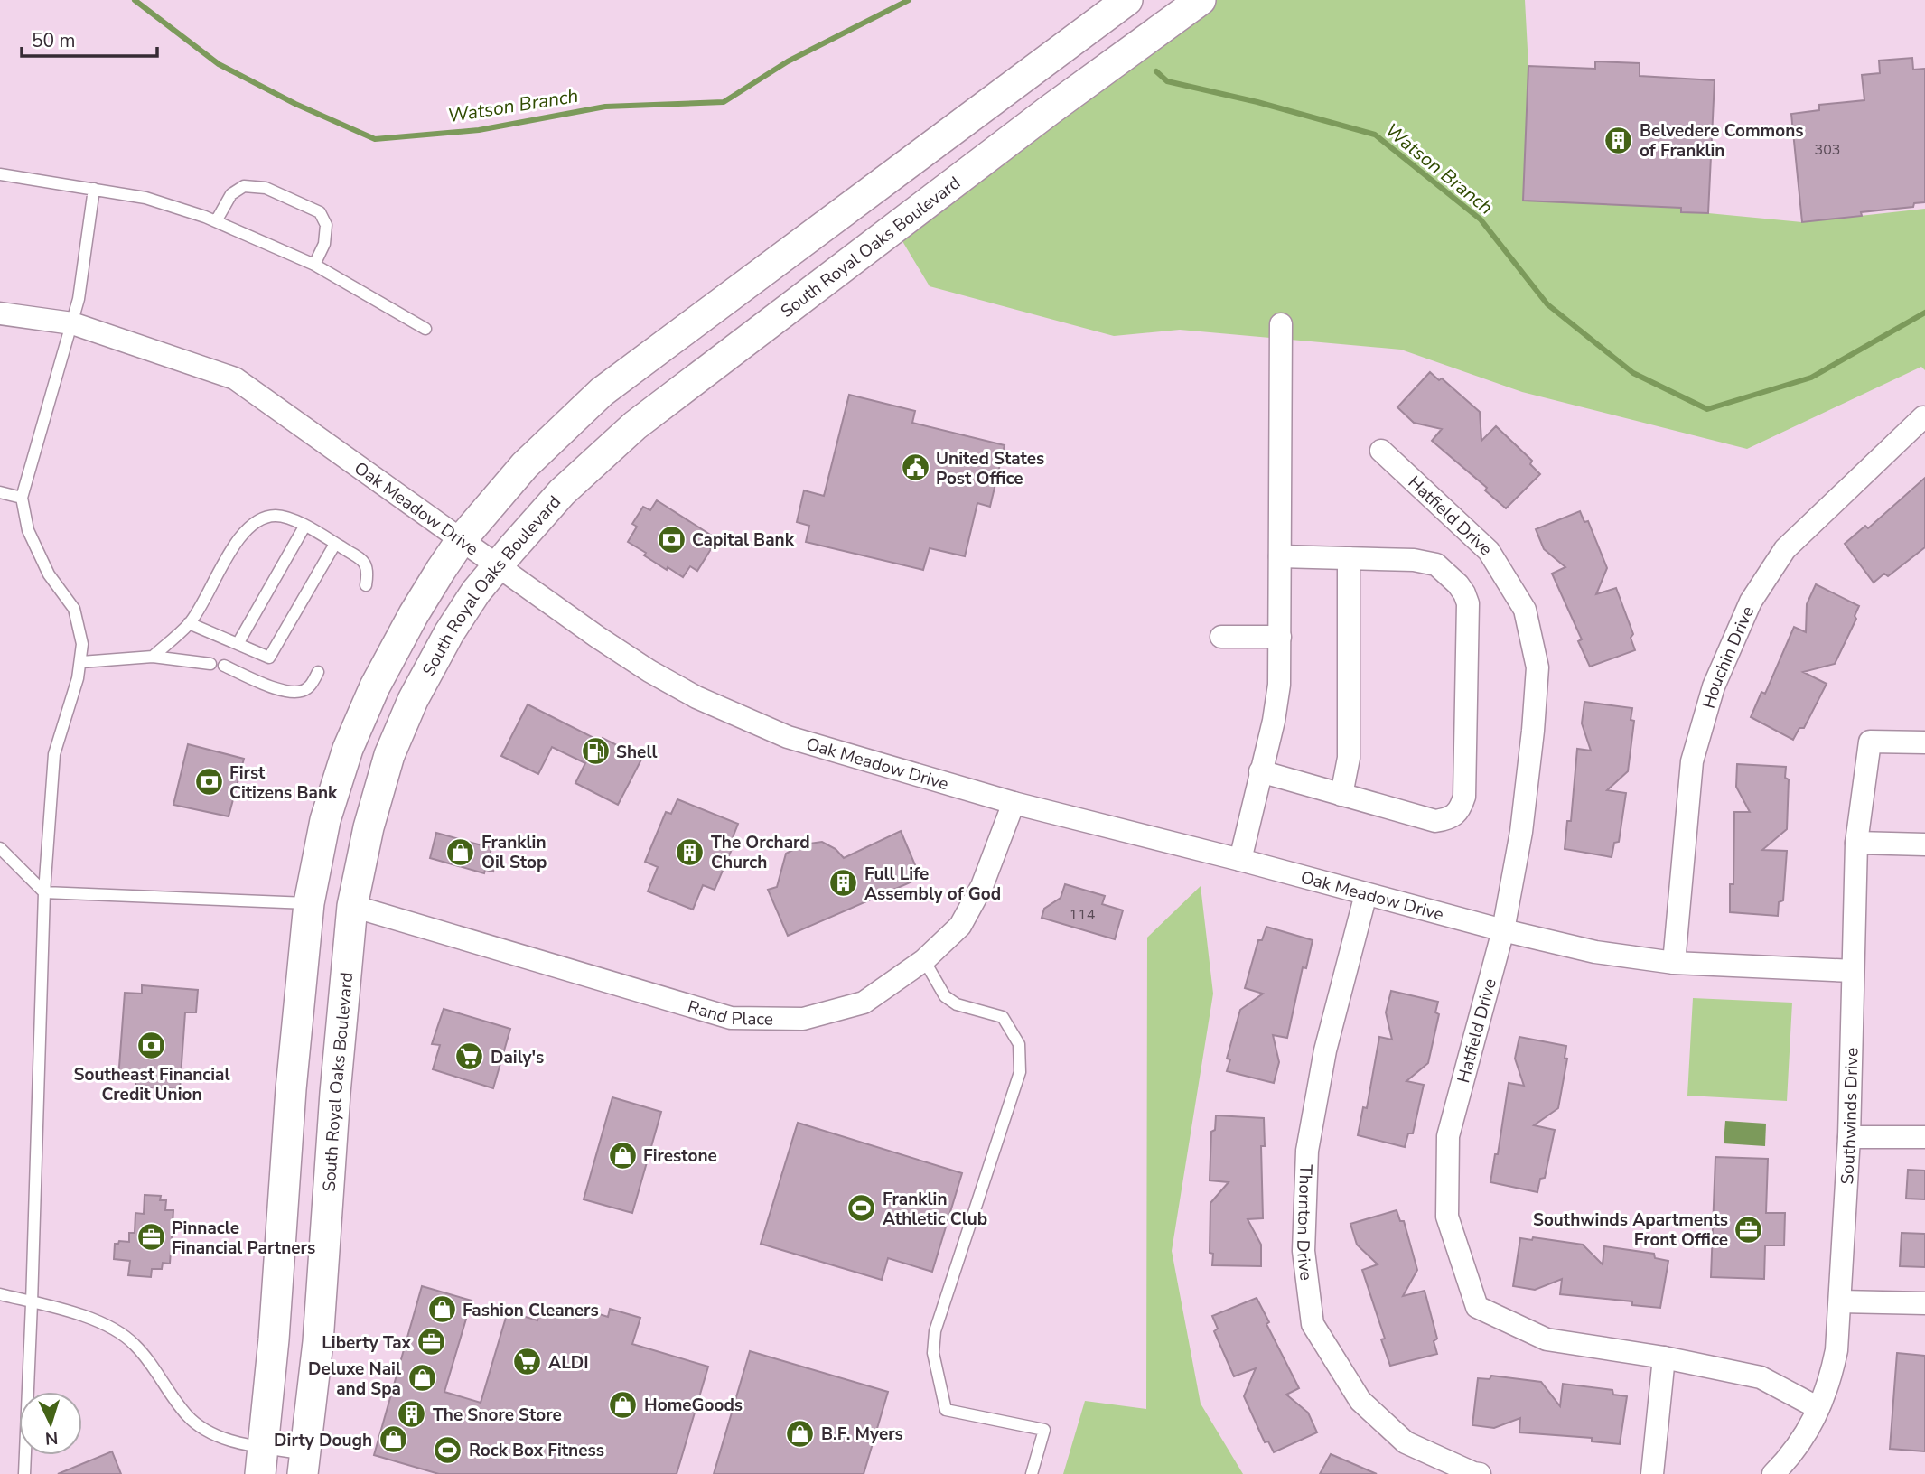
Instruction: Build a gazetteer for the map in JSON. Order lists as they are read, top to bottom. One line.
{"streets":{"main road":["South Royal Oaks Boulevard"],"street":["Oak Meadow Drive","Hatfield Drive","Houchin Drive","Rand Place","Southwinds Drive","Thornton Drive"]},"crossings":[["South Royal Oaks Boulevard","Oak Meadow Drive"],["South Royal Oaks Boulevard","Rand Place"],["Oak Meadow Drive","Hatfield Drive"],["Oak Meadow Drive","Houchin Drive"],["Oak Meadow Drive","Rand Place"],["Oak Meadow Drive","Southwinds Drive"],["Oak Meadow Drive","Thornton Drive"],["Hatfield Drive","Southwinds Drive"]],"water":["Watson Branch"],"places":{"building":["Belvedere Commons of Franklin","The Orchard Church","Full Life Assembly of God","The Snore Store"],"public building":["United States Post Office"],"bank":["Capital Bank","First Citizens Bank","Southeast Financial Credit Union"],"fuel station":["Shell"],"shop":["Franklin Oil Stop","Firestone","Fashion Cleaners","Deluxe Nail and Spa","HomeGoods","B.F. Myers","Dirty Dough"],"supermarket":["Daily's","ALDI"],"sports":["Franklin Athletic Club","Rock Box Fitness"],"office":["Southwinds Apartments Front Office","Pinnacle Financial Partners","Liberty Tax"]},"house_numbers":["303","114"],"scale_bar":"50 m","north":"bottom"}
